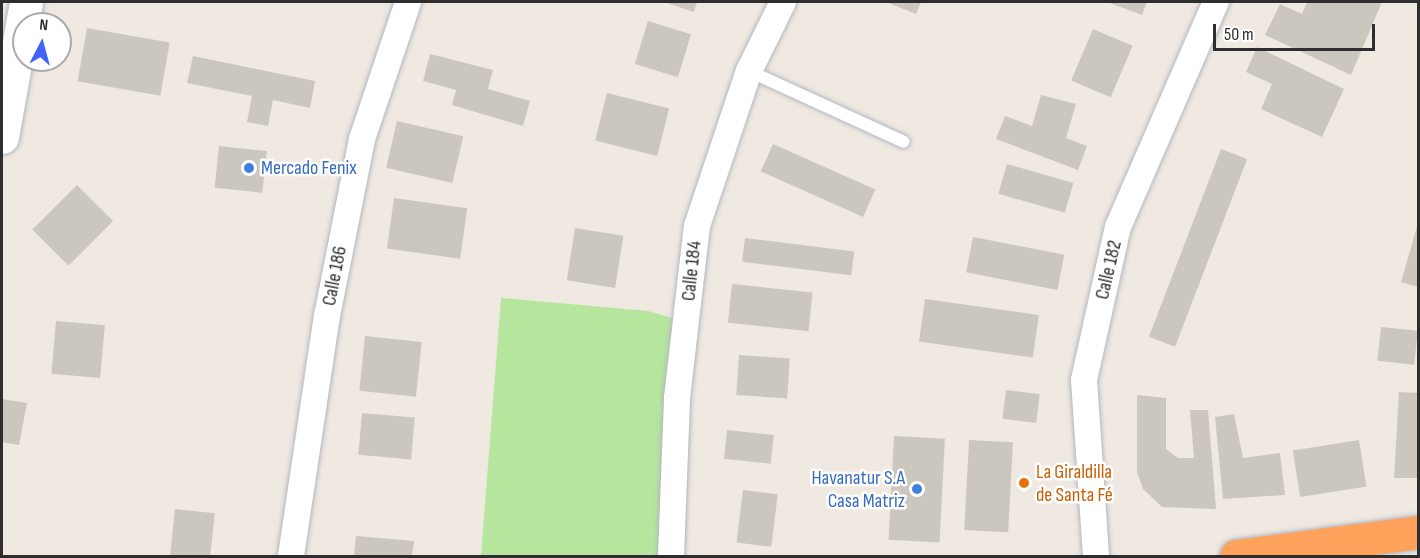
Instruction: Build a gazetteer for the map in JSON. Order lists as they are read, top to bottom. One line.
{"streets":{"street":["Calle 182","Calle 184","Calle 186"]},"places":["Mercado Fenix","La Giraldilla de Santa Fé","Havanatur S.A Casa Matriz"],"scale_bar":"50 m","north":"top"}
